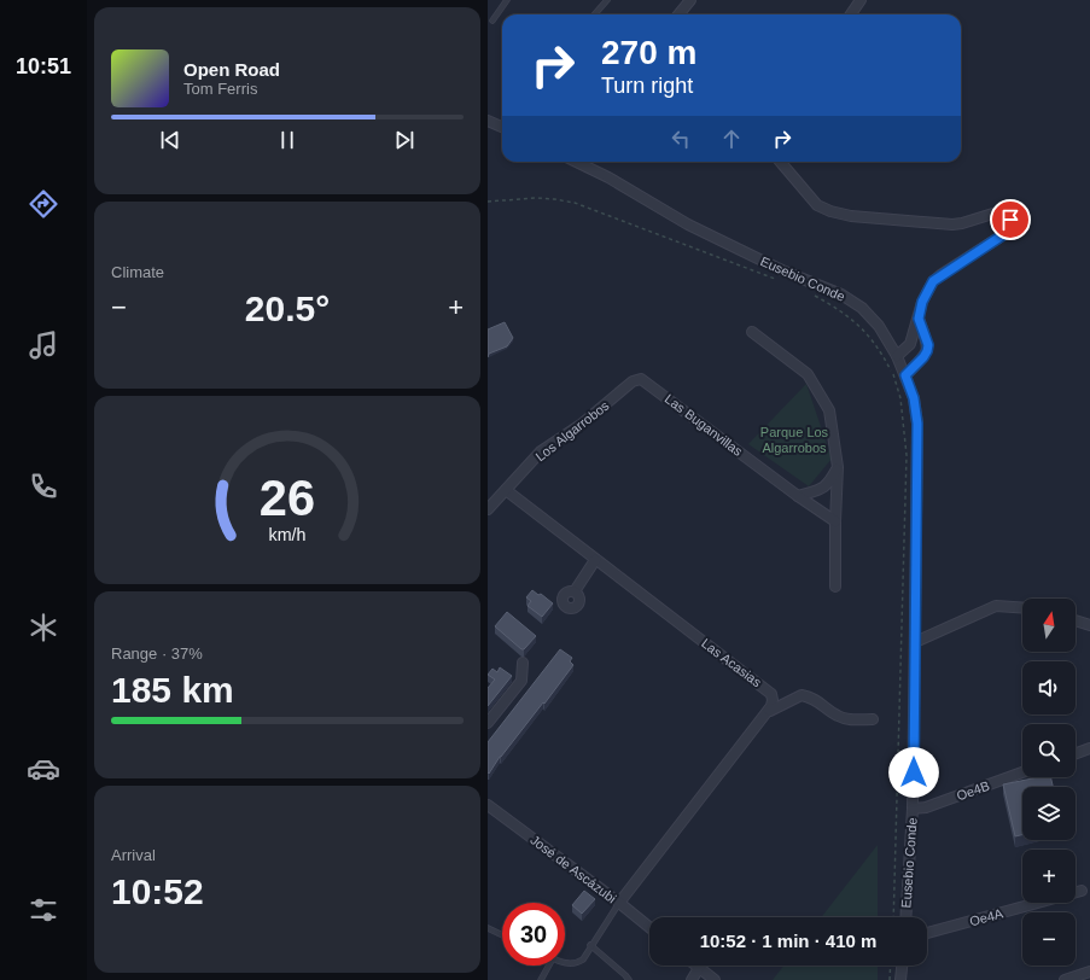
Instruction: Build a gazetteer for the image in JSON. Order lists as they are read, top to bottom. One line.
{"streets":{"street":["Eusebio Conde","Las Buganvillas","Los Algarrobos","Las Acasias","Oe4B","José de Ascázubi","Oe4A"]},"crossings":[["Eusebio Conde","Oe4B"],["Las Buganvillas","Los Algarrobos"],["Los Algarrobos","Las Acasias"]],"parks":["Parque Los Algarrobos"],"north":"top","page":{"tabs":"10:51","turn":["270 m","Turn right"],"song":["Open Road","Tom Ferris"],"tile":["Climate",["Range · 37%","185 km"],["Arrival","10:52"]],"heat":["−","20.5°","+"],"map_buttons":["+","−"],"limit":"30","trip":"10:52 · 1 min · 410 m","gauge":["26","km/h"]}}
